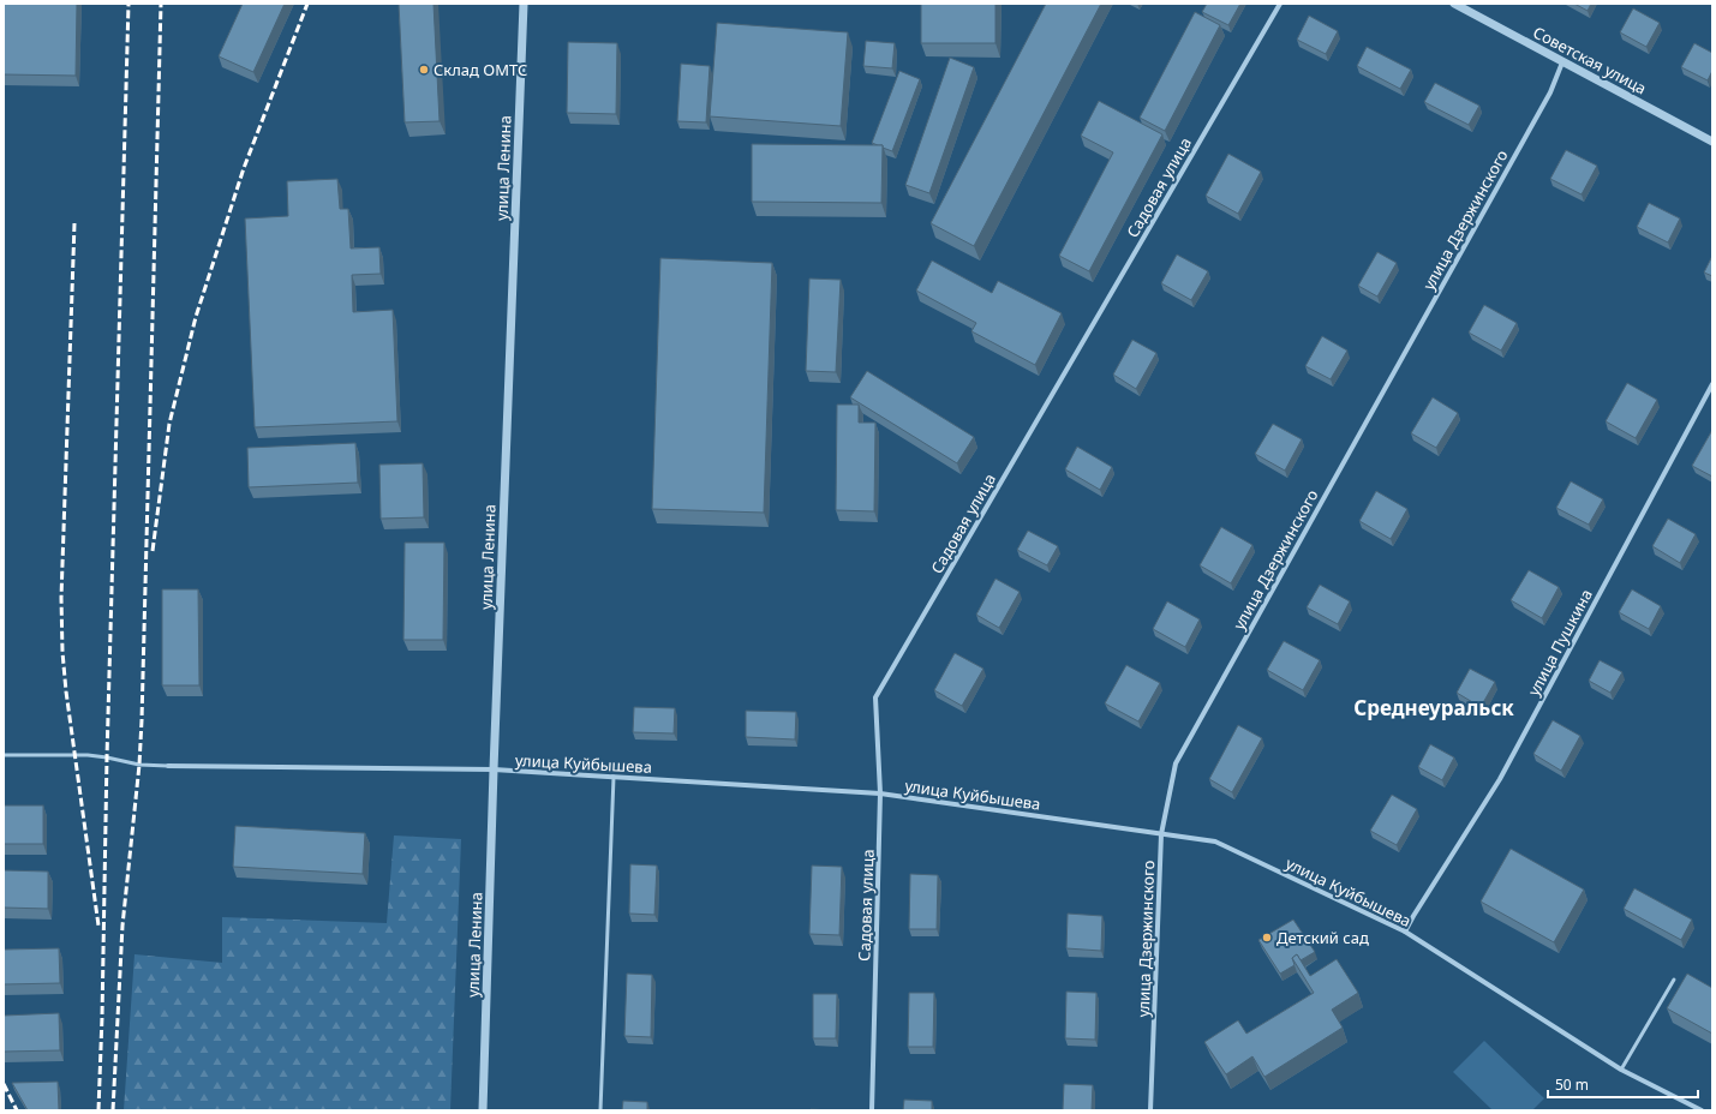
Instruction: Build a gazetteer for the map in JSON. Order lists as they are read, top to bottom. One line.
{"streets":{"street":["Советская улица","улица Ленина","Садовая улица","улица Дзержинского","улица Пушкина","улица Куйбышева"]},"crossings":[["Советская улица","улица Дзержинского"],["улица Ленина","улица Куйбышева"],["Садовая улица","улица Куйбышева"],["улица Дзержинского","улица Куйбышева"],["улица Пушкина","улица Куйбышева"]],"districts":["Среднеуральск"],"places":["Склад ОМТС","Детский сад"],"scale_bar":"50 m"}
